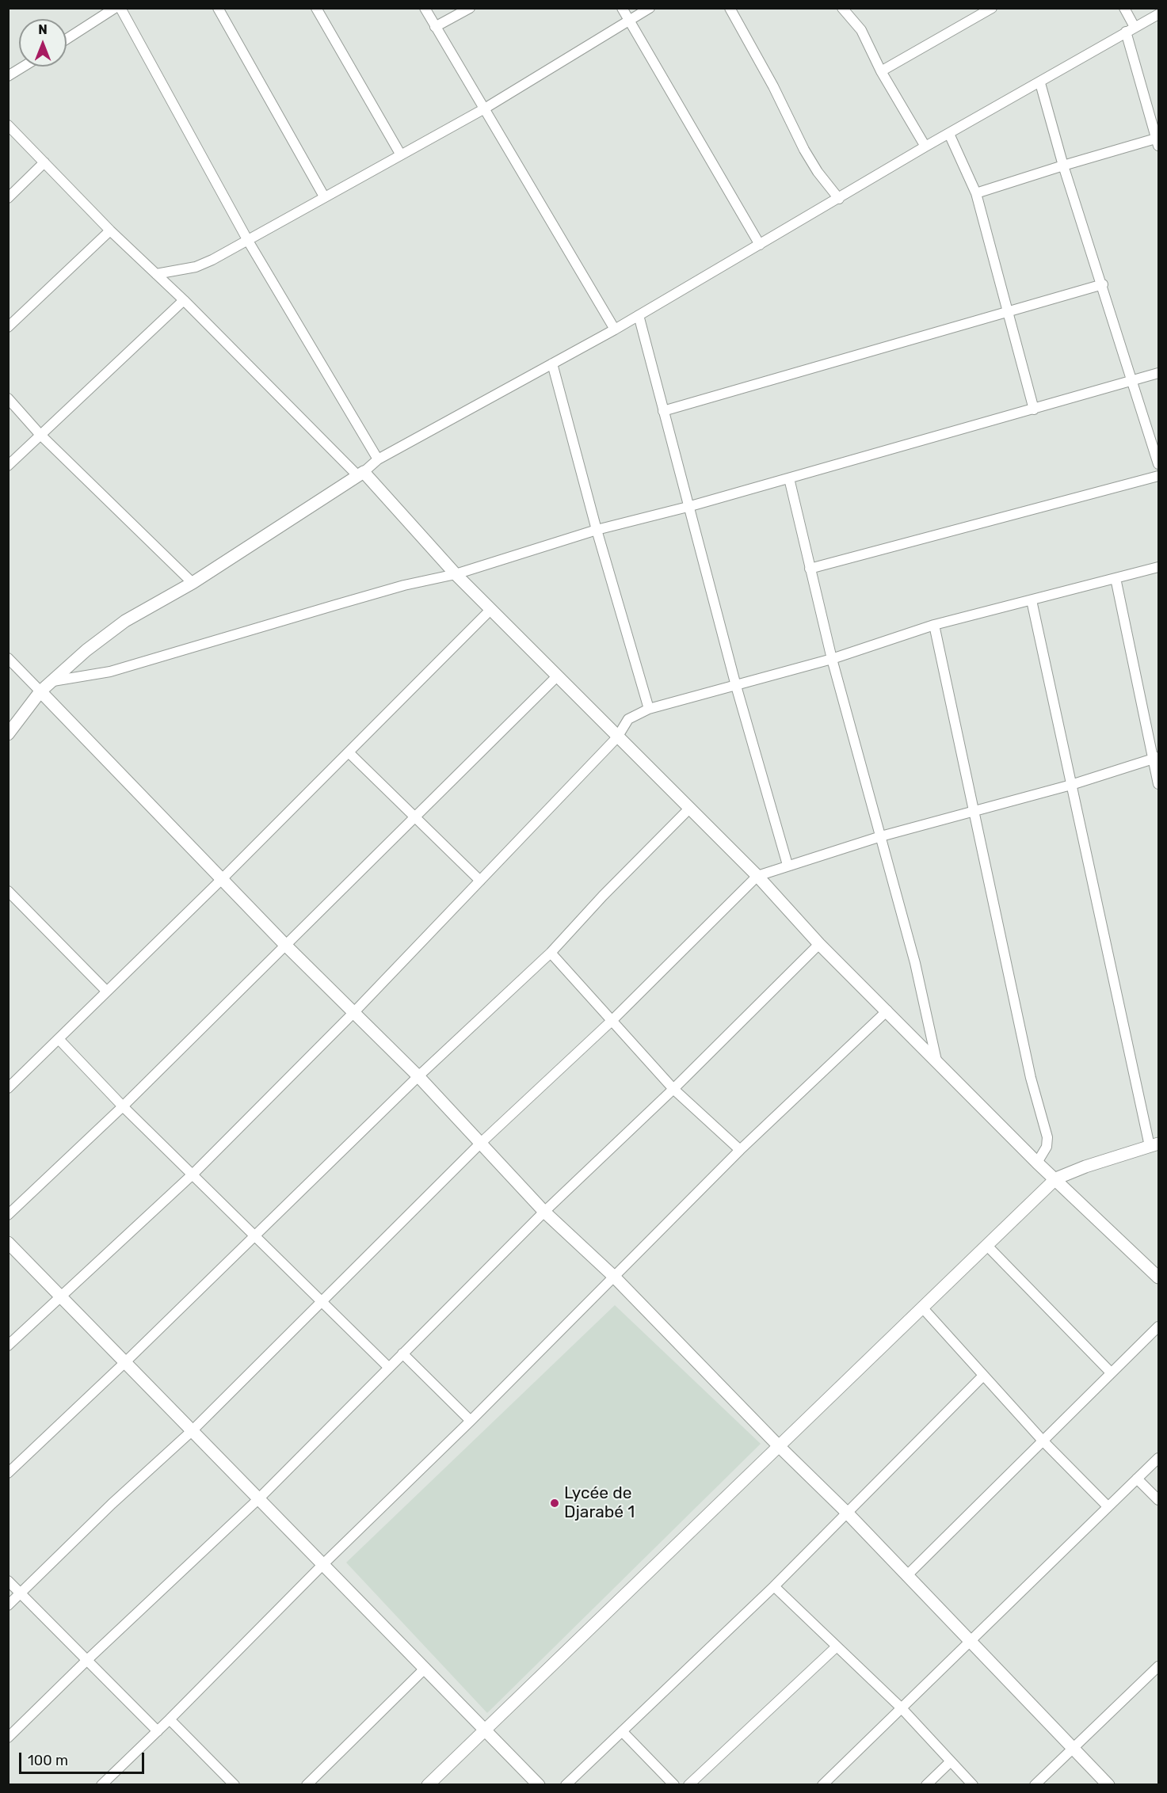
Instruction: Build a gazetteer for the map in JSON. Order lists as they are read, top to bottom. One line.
{"places":["Lycée de Djarabé 1"],"scale_bar":"100 m","north":"top"}
